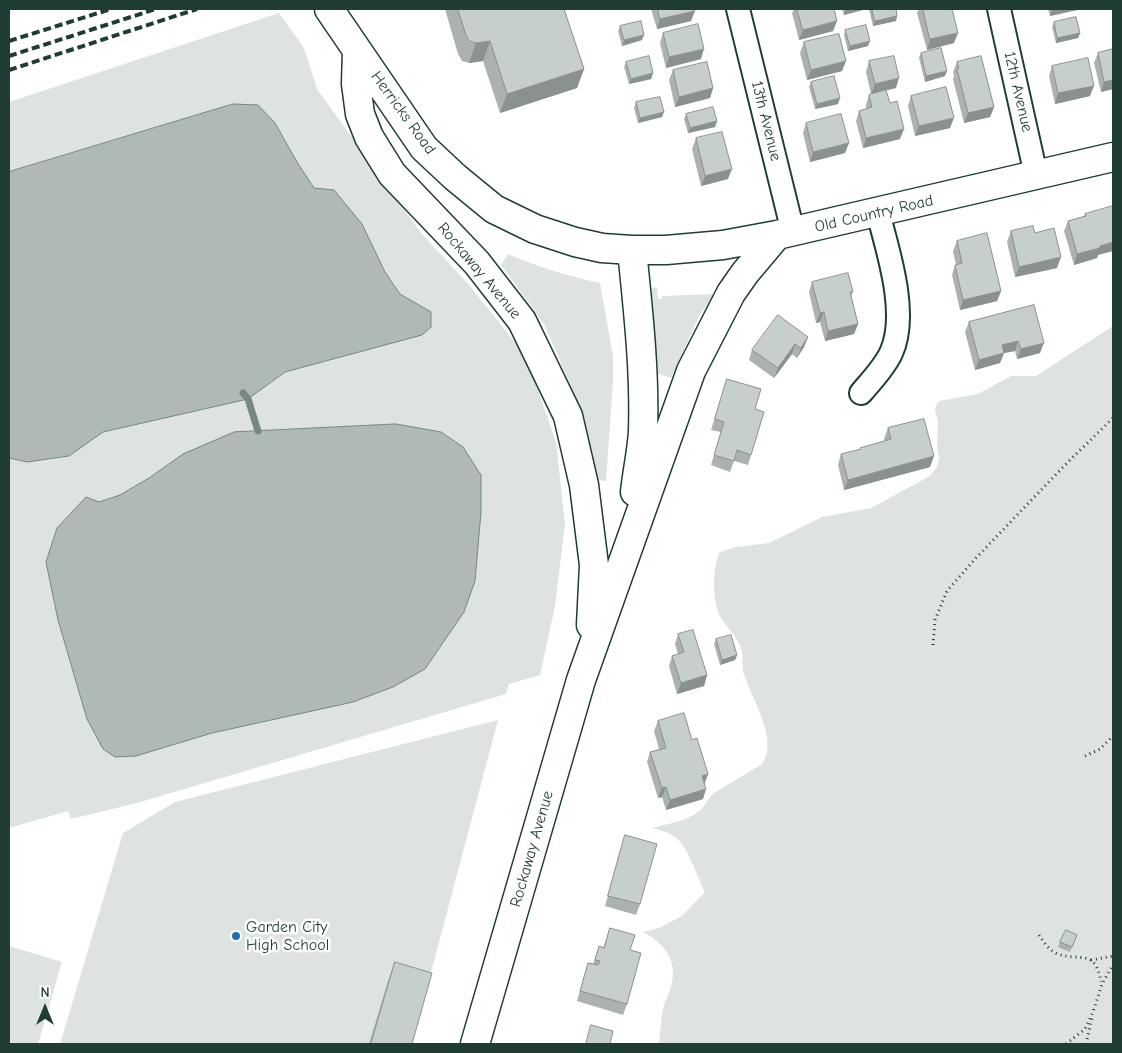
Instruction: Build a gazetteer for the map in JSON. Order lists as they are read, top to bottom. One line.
{"streets":{"main road":["Herricks Road","Old Country Road","Rockaway Avenue"],"street":["12th Avenue","13th Avenue"]},"crossings":[["12th Avenue","Old Country Road"],["Herricks Road","Old Country Road"],["Herricks Road","Rockaway Avenue"],["13th Avenue","Old Country Road"],["13th Avenue","Rockaway Avenue"],["Old Country Road","Rockaway Avenue"]],"places":["Garden City High School"],"north":"top"}
